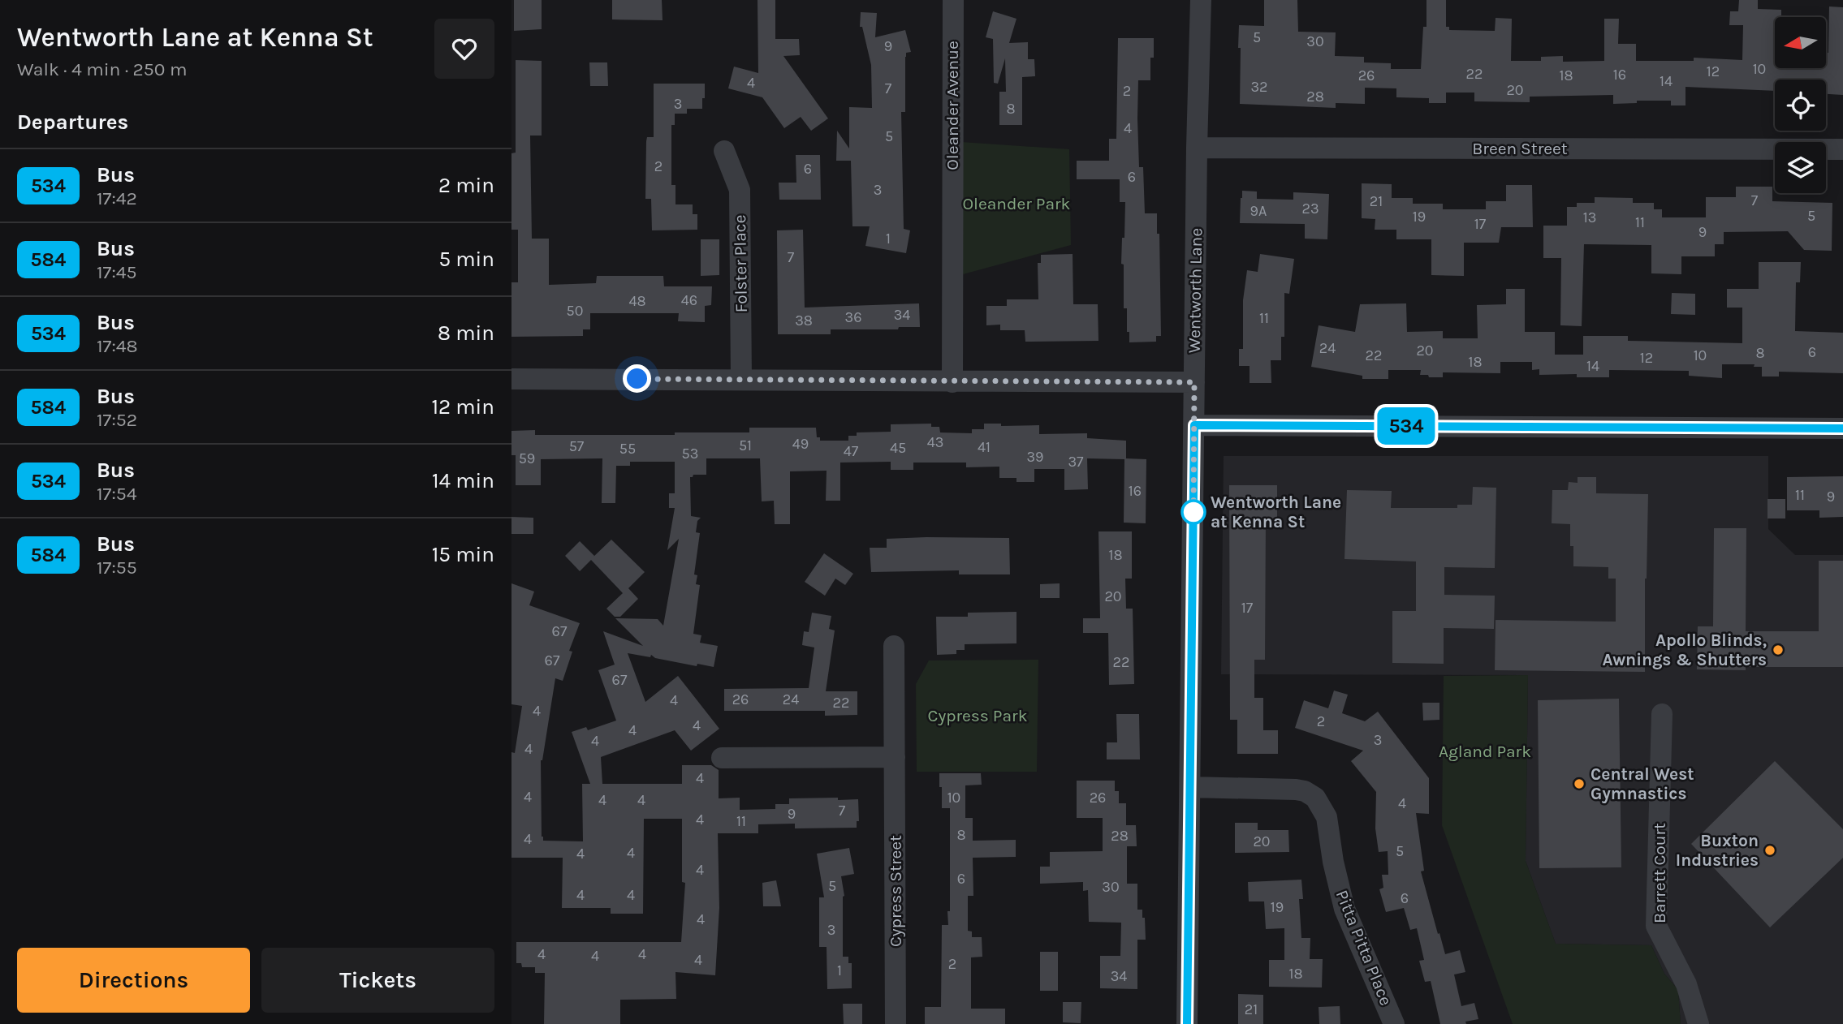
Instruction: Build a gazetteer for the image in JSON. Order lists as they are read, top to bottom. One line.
{"streets":{"street":["Oleander Avenue","Breen Street","Folster Place","Wentworth Lane","Barrett Court","Cypress Street","Pitta Pitta Place"]},"crossings":[["Breen Street","Wentworth Lane"],["Wentworth Lane","Pitta Pitta Place"]],"parks":["Oleander Park","Cypress Park","Agland Park"],"places":["Wentworth Lane at Kenna St","Apollo Blinds, Awnings & Shutters","Central West Gymnastics","Buxton Industries"],"lines":["bus line 534"],"house_numbers":["5","30","9","10","12","22","16","26","18","14","4","32","7","20","2","28","3","8","4","5","2","6","6","3","7","21","23","9A","5","19","13","11","17","9","1","7","46","48","50","34","36","11","38","24","20","6","8","22","10","12","18","14","43","49","51","57","41","45","55","47","53","39","59","37","16","11","9","18","20","17","67","67","22","67","26","24","4","22","4","2","4","4","3","4","4","4","4","10","26","4","4","4","7","9","4","11","8","28","4","20","5","4","4","4","6","5","30","4","4","6","19","4","3","4","4","4","4","2","1","18","34","21"],"north":"left","page":{"heading":[["Wentworth Lane at Kenna St","Walk · 4 min · 250 m"],"Departures"],"on_map":"534","list":[{"mark":"534","name":"Bus","note":"17:42","value":"2 min"},{"mark":"584","name":"Bus","note":"17:45","value":"5 min"},{"mark":"534","name":"Bus","note":"17:48","value":"8 min"},{"mark":"584","name":"Bus","note":"17:52","value":"12 min"},{"mark":"534","name":"Bus","note":"17:54","value":"14 min"},{"mark":"584","name":"Bus","note":"17:55","value":"15 min"}],"buttons":["Directions","Tickets"]}}
